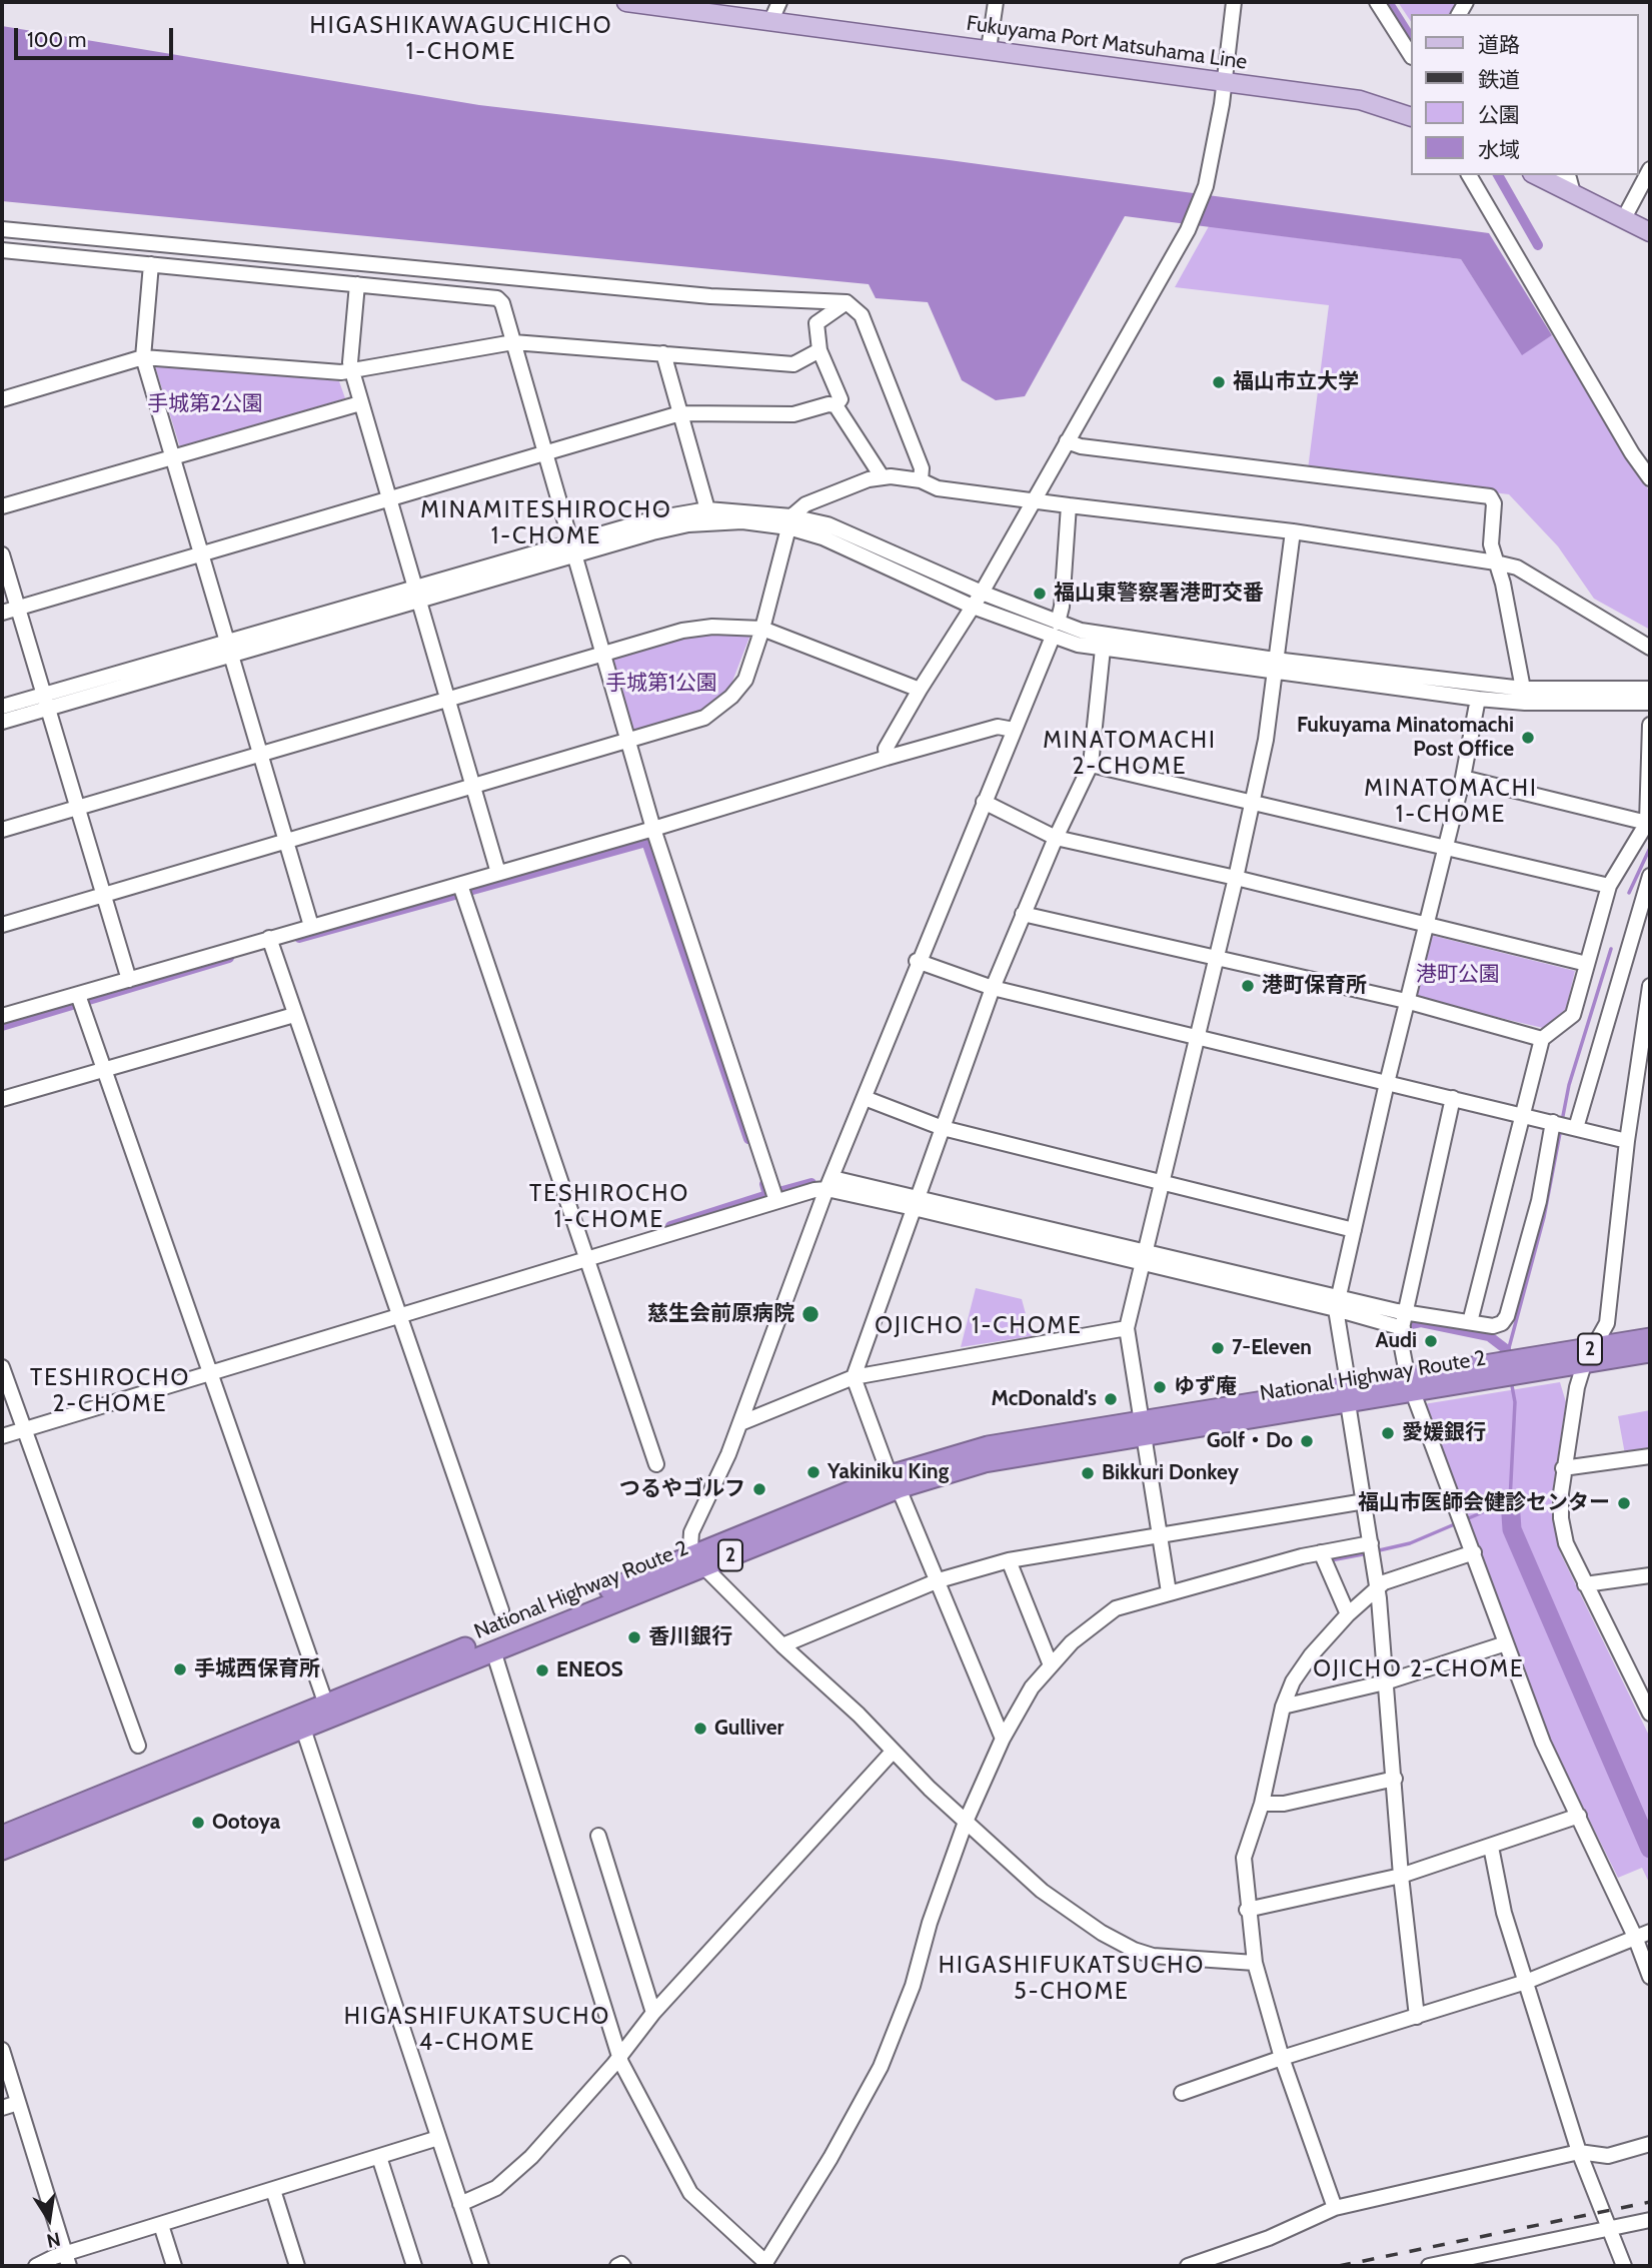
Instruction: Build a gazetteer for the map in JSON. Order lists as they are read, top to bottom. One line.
{"streets":{"highway":["2","National Highway Route 2"],"main road":["Fukuyama Port Matsuhama Line"]},"districts":["HIGASHIKAWAGUCHICHO 1-CHOME","MINAMITESHIROCHO 1-CHOME","MINATOMACHI 2-CHOME","MINATOMACHI 1-CHOME","TESHIROCHO 1-CHOME","OJICHO 1-CHOME","TESHIROCHO 2-CHOME","OJICHO 2-CHOME","HIGASHIFUKATSUCHO 5-CHOME","HIGASHIFUKATSUCHO 4-CHOME"],"parks":["手城第2公園","手城第1公園","港町公園"],"places":["福山市立大学","福山東警察署港町交番","Fukuyama Minatomachi Post Office","港町保育所","慈生会前原病院","Audi","7-Eleven","ゆず庵","McDonald's","愛媛銀行","Golf・Do","Yakiniku King","Bikkuri Donkey","つるやゴルフ","福山市医師会健診センター","香川銀行","手城西保育所","ENEOS","Gulliver","Ootoya"],"legend":["道路","鉄道","公園","水域"],"scale_bar":"100 m","north":"bottom"}
